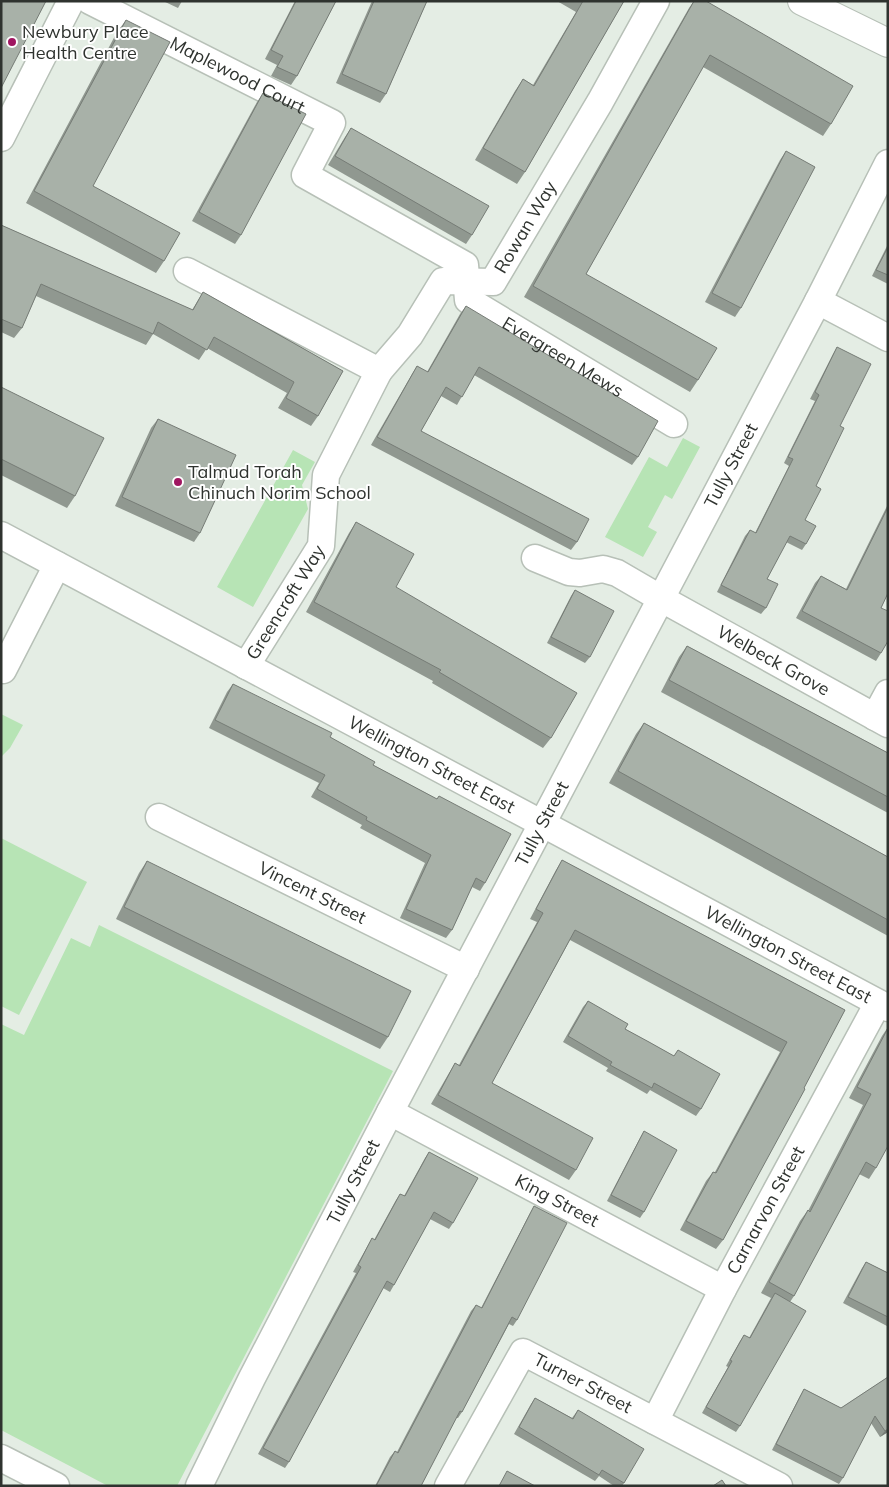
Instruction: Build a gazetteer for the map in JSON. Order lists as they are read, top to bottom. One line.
{"streets":{"street":["Maplewood Court","Rowan Way","Evergreen Mews","Tully Street","Greencroft Way","Welbeck Grove","Wellington Street East","Vincent Street","King Street","Carnarvon Street","Turner Street"]},"crossings":[["Maplewood Court","Rowan Way"],["Maplewood Court","Evergreen Mews"],["Rowan Way","Evergreen Mews"],["Rowan Way","Greencroft Way"],["Tully Street","Welbeck Grove"],["Tully Street","Wellington Street East"],["Tully Street","Vincent Street"],["Tully Street","King Street"],["Greencroft Way","Wellington Street East"],["Wellington Street East","Carnarvon Street"],["King Street","Carnarvon Street"],["Carnarvon Street","Turner Street"]],"places":["Newbury Place Health Centre","Talmud Torah Chinuch Norim School"]}
